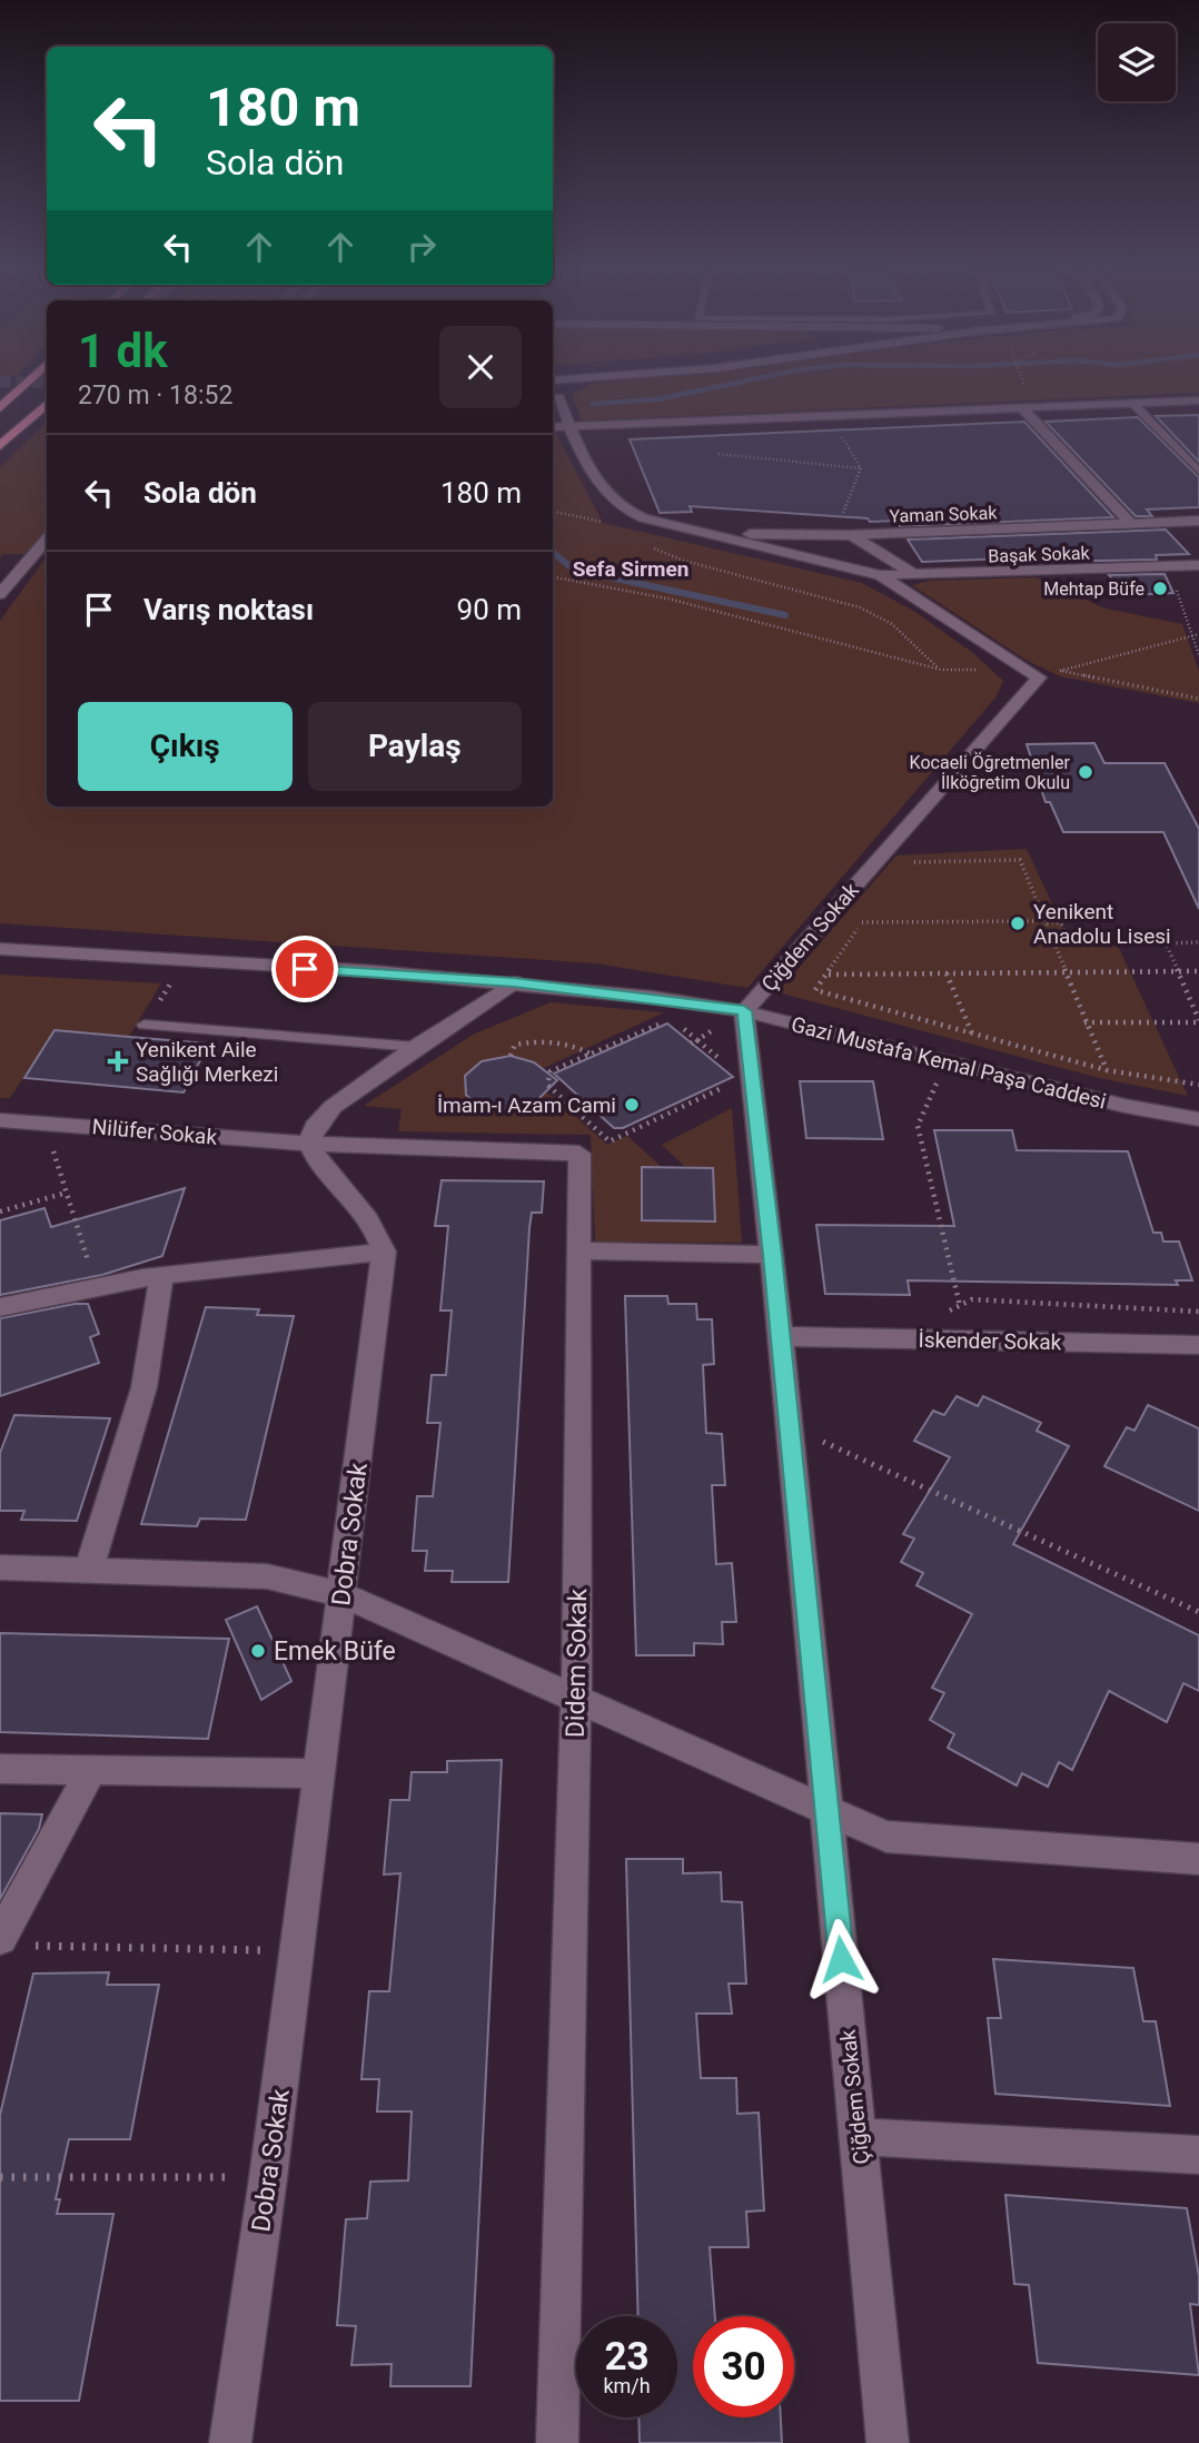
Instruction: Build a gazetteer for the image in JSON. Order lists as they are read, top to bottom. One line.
{"streets":{"street":["Yaman Sokak","Başak Sokak","Çiğdem Sokak","Gazi Mustafa Kemal Paşa Caddesi","Nilüfer Sokak","İskender Sokak","Dobra Sokak","Didem Sokak"]},"crossings":[["Yaman Sokak","Çiğdem Sokak"],["Başak Sokak","Çiğdem Sokak"],["Çiğdem Sokak","Gazi Mustafa Kemal Paşa Caddesi"],["Çiğdem Sokak","İskender Sokak"],["Nilüfer Sokak","Didem Sokak"]],"districts":["Sefa Sirmen"],"places":{"other":["Mehtap Büfe","Kocaeli Öğretmenler İlköğretim Okulu","Yenikent Anadolu Lisesi","İmam-ı Azam Cami","Emek Büfe"],"health":["Yenikent Aile Sağlığı Merkezi"]},"page":{"turn":["180 m","Sola dön"],"heading":["1 dk","270 m · 18:52"],"list":[{"name":"Sola dön","value":"180 m"},{"name":"Varış noktası","value":"90 m"}],"buttons":["Çıkış","Paylaş"],"speed":"23 km/h","limit":"30"}}
